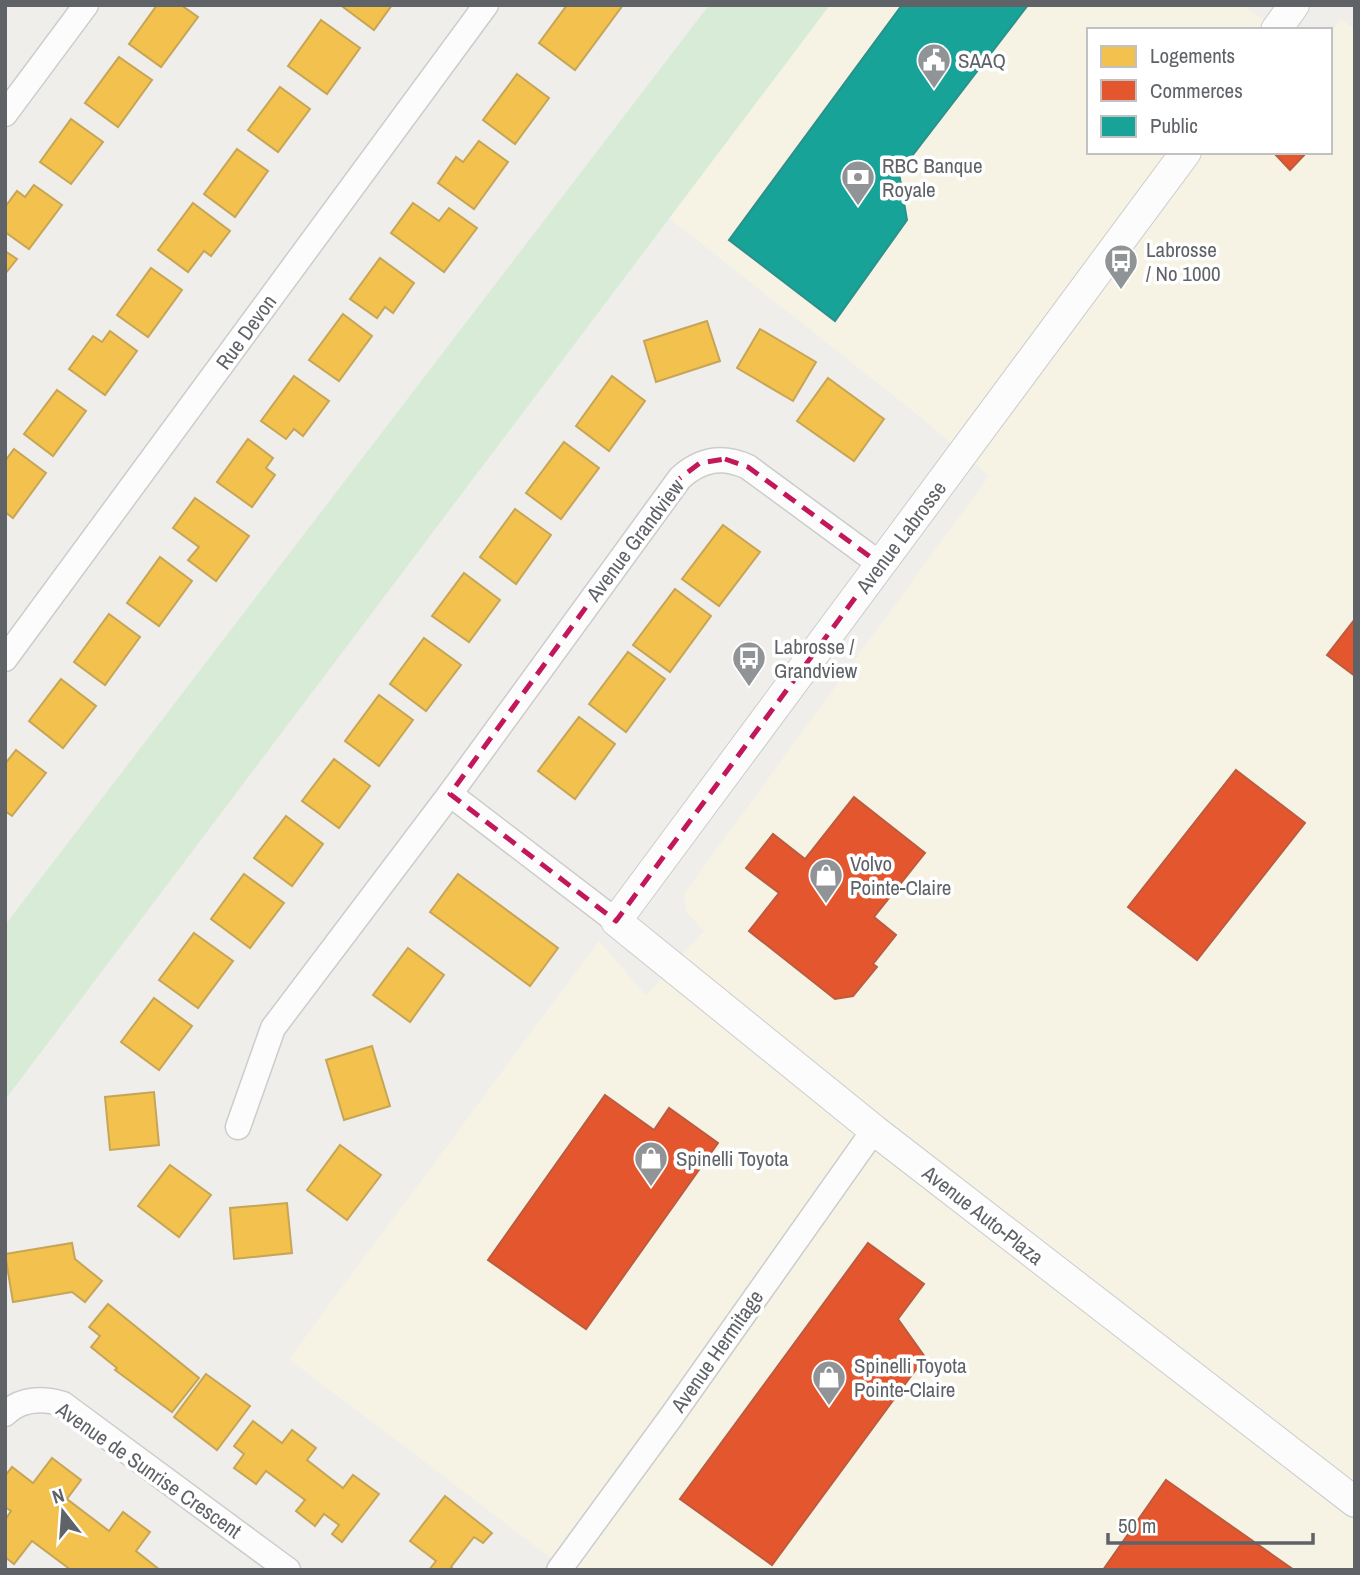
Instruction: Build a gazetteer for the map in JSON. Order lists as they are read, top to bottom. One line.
{"streets":{"street":["Rue Devon","Avenue Labrosse","Avenue Grandview","Avenue Auto-Plaza","Avenue Hermitage","Avenue de Sunrise Crescent"]},"crossings":[["Avenue Labrosse","Avenue Grandview"],["Avenue Labrosse","Avenue Auto-Plaza"],["Avenue Auto-Plaza","Avenue Hermitage"]],"places":{"public building":["SAAQ"],"bank":["RBC Banque Royale"],"bus stop":["Labrosse / No 1000","Labrosse / Grandview"],"shop":["Volvo Pointe-Claire","Spinelli Toyota","Spinelli Toyota Pointe-Claire"]},"legend":["Logements","Commerces","Public"],"scale_bar":"50 m","north":"top"}
